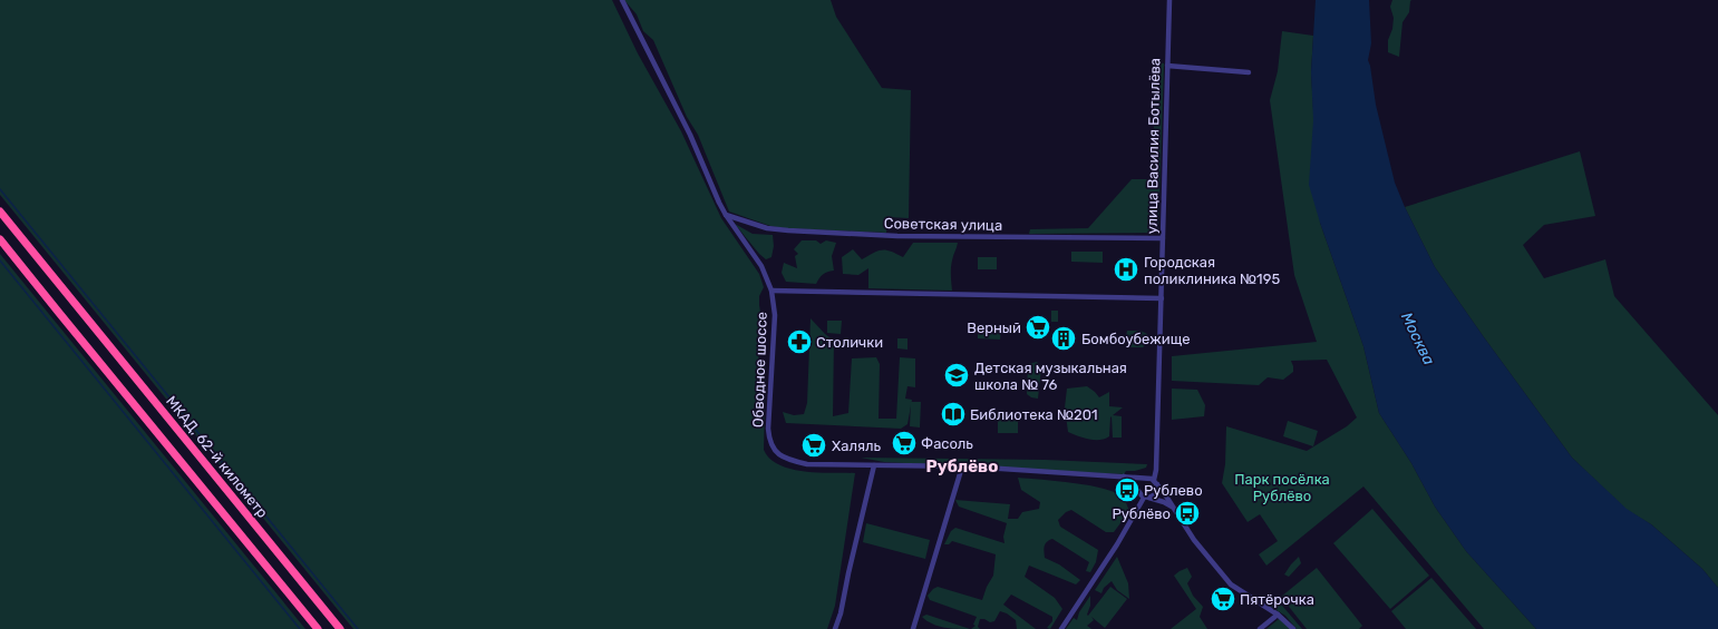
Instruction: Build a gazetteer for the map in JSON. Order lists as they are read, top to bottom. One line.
{"streets":{"highway":["МКАД, 62-й километр"],"street":["улица Василия Ботылёва","Советская улица","Обводное шоссе"]},"crossings":[["улица Василия Ботылёва","Советская улица"],["улица Василия Ботылёва","Обводное шоссе"],["Советская улица","Обводное шоссе"]],"districts":["Рублёво"],"water":["Москва"],"parks":["Парк посёлка Рублёво"],"places":{"hospital":["Городская поликлиника №195"],"supermarket":["Верный","Фасоль","Халяль","Пятёрочка"],"building":["Бомбоубежище"],"pharmacy":["Столички"],"school or university":["Детская музыкальная школа № 76"],"library":["Библиотека №201"],"bus stop":["Рублево","Рублёво"]}}
